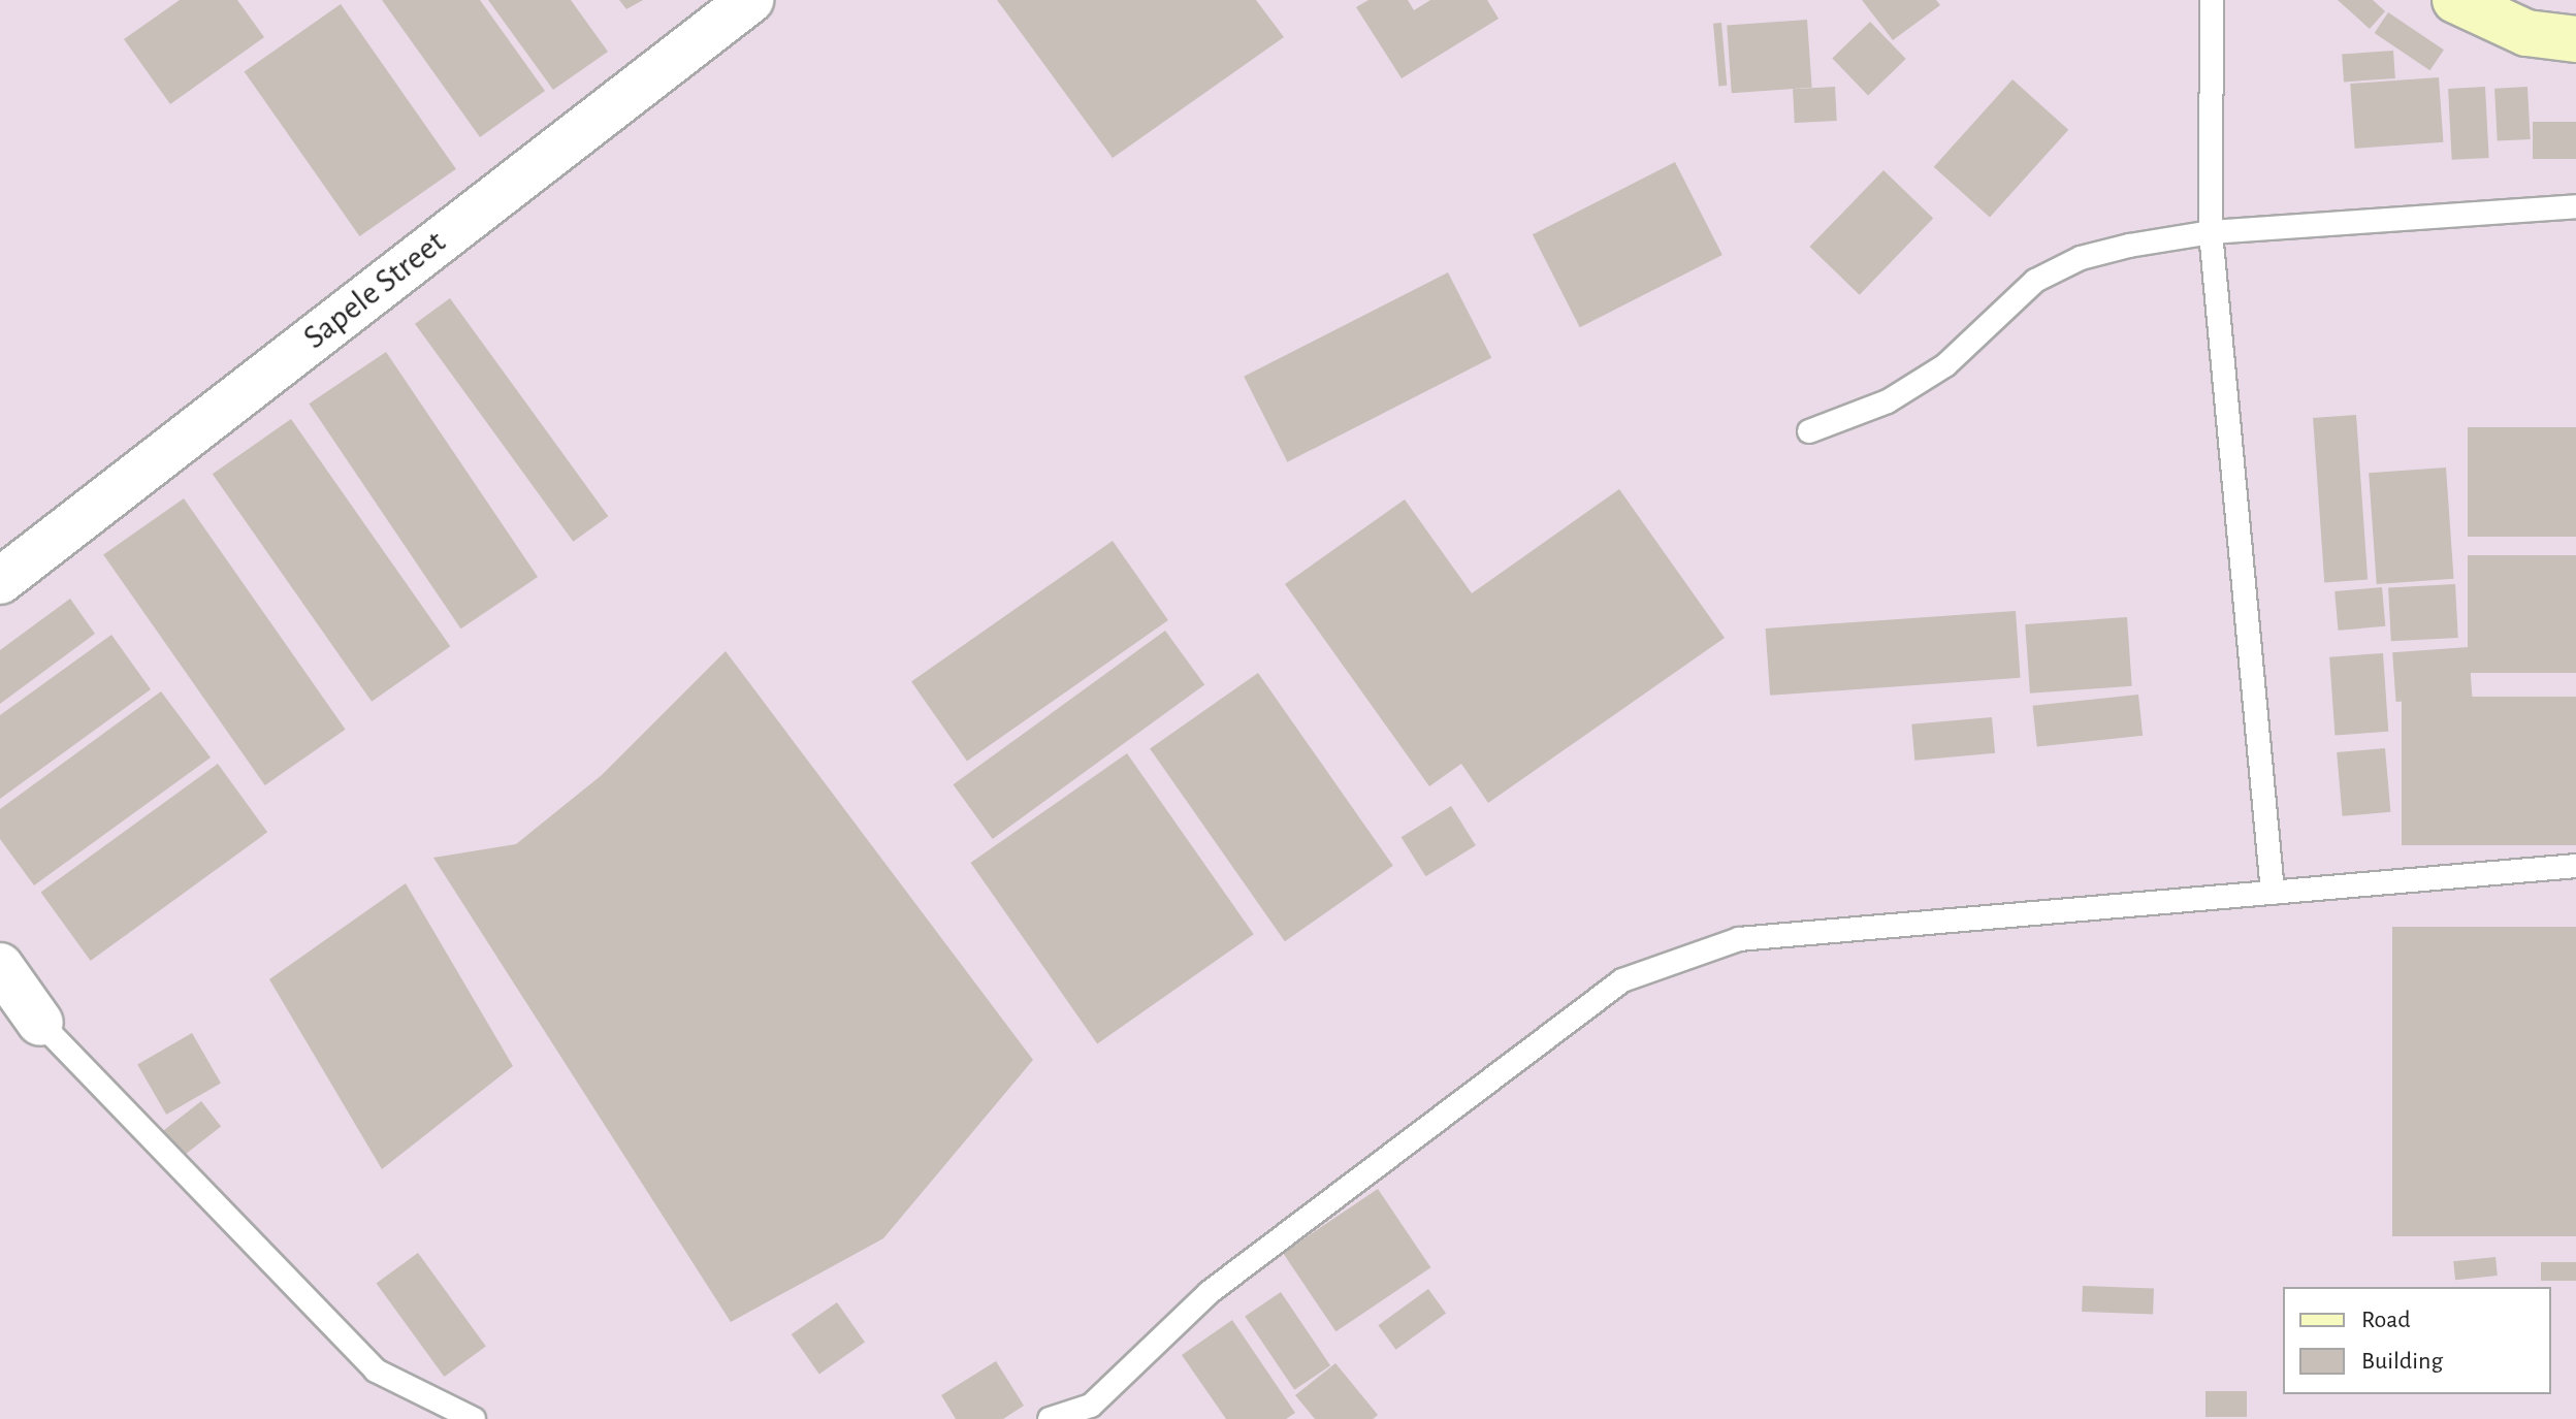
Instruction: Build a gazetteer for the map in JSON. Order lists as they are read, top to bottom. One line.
{"streets":{"street":["Sapele Street"]},"legend":["Road","Building"]}
